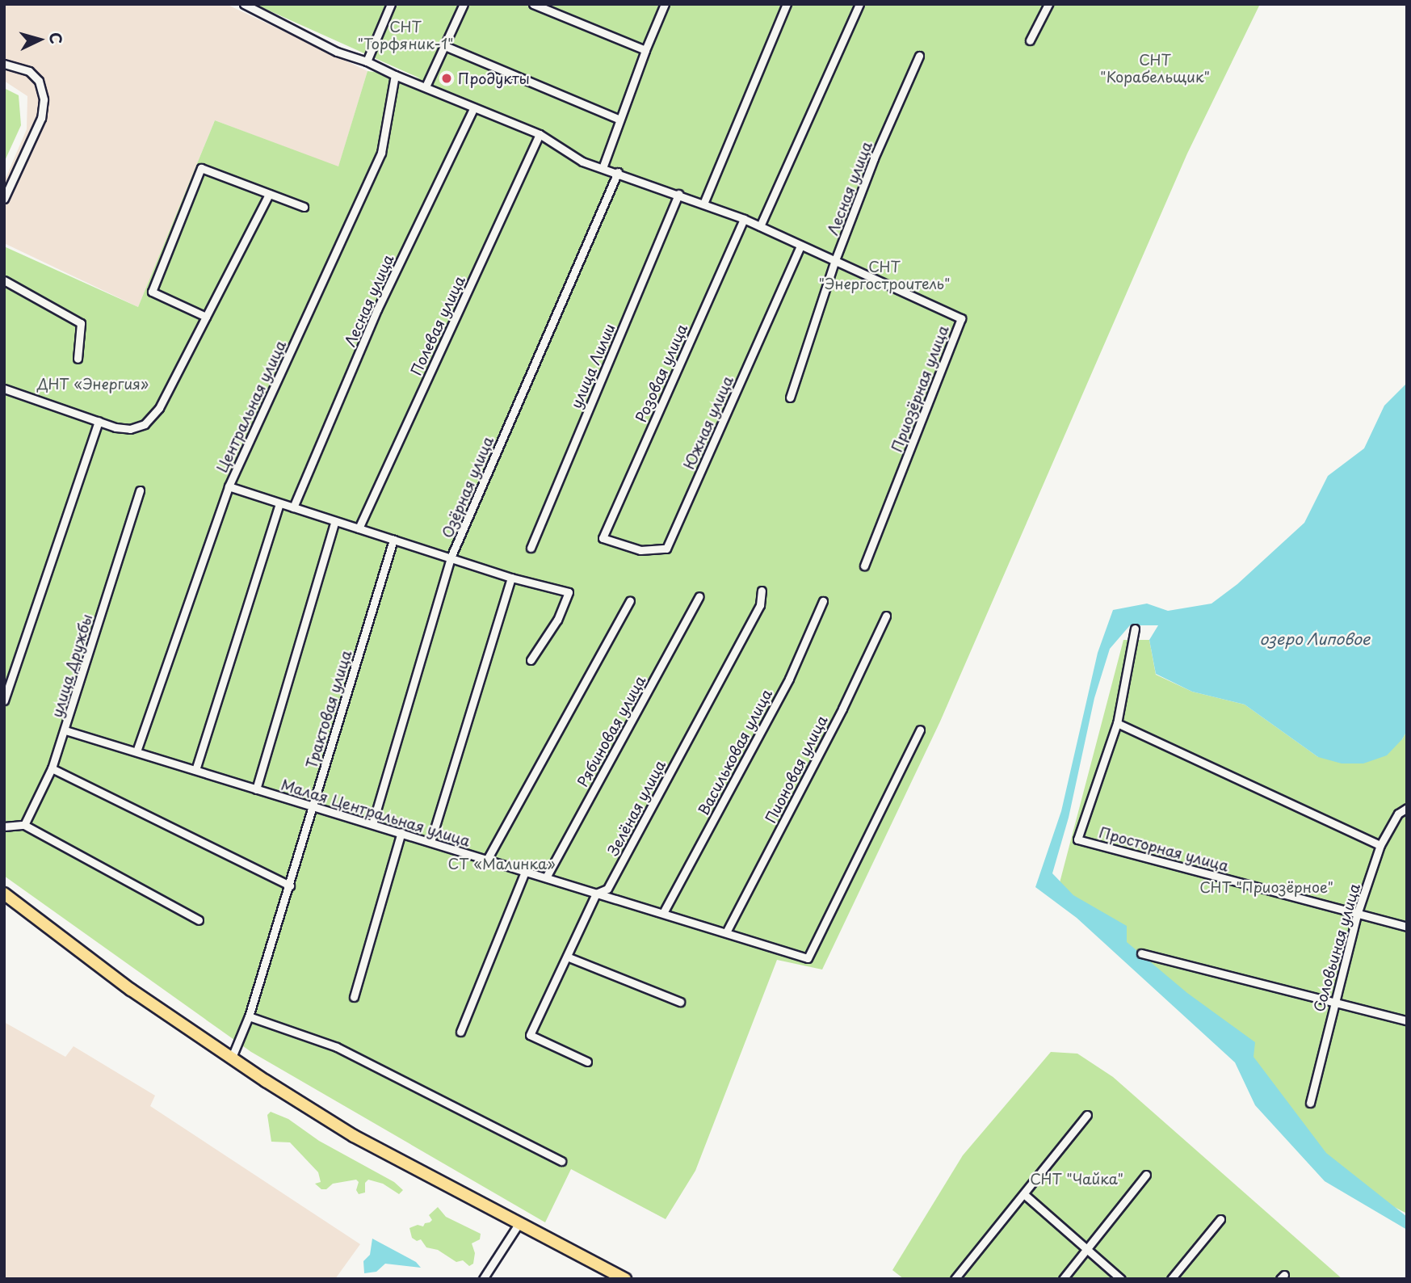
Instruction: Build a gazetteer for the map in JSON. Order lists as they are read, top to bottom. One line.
{"streets":{"street":["Лесная улица","Полевая улица","улица Лилии","Розовая улица","Приозёрная улица","Центральная улица","Южная улица","Озёрная улица","улица Дружбы","Трактовая улица","Рябиновая улица","Васильковая улица","Пионовая улица","Зелёная улица","Малая Центральная улица","Просторная улица","Соловьиная улица"]},"crossings":[["Лесная улица","Приозёрная улица"],["Розовая улица","Южная улица"],["Центральная улица","Малая Центральная улица"],["Озёрная улица","Малая Центральная улица"],["улица Дружбы","Малая Центральная улица"],["Трактовая улица","Малая Центральная улица"],["Рябиновая улица","Малая Центральная улица"],["Васильковая улица","Малая Центральная улица"],["Пионовая улица","Малая Центральная улица"],["Зелёная улица","Малая Центральная улица"],["Просторная улица","Соловьиная улица"]],"water":["озеро Липовое"],"parks":["СНТ \"Торфяник-1\"","СНТ \"Корабельщик\"","СНТ \"Энергостроитель\"","ДНТ «Энергия»","CТ «Малинка»","СНТ \"Приозёрное\"","СНТ \"Чайка\""],"places":["Продукты"],"north":"right"}
